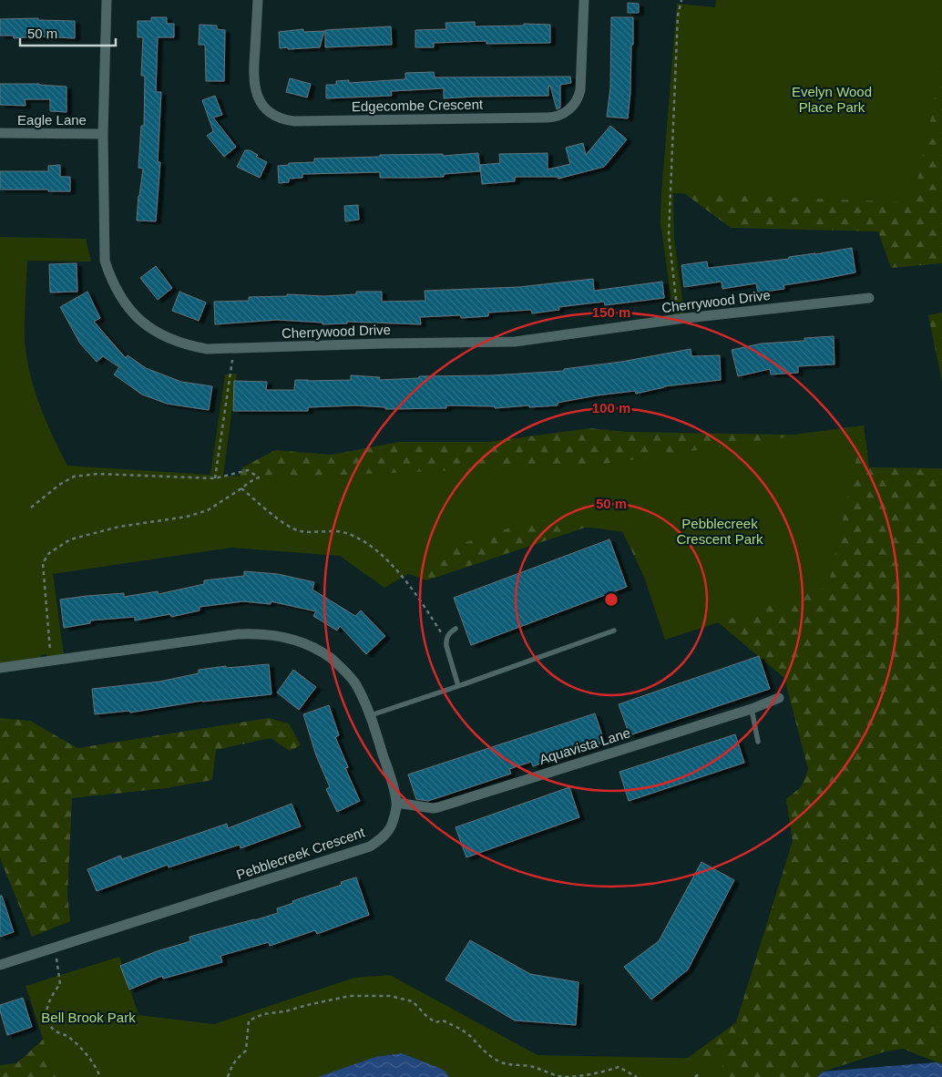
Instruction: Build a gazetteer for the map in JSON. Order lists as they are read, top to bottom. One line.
{"streets":{"street":["Edgecombe Crescent","Eagle Lane","Cherrywood Drive","Aquavista Lane","Pebblecreek Crescent"]},"crossings":[["Eagle Lane","Cherrywood Drive"],["Aquavista Lane","Pebblecreek Crescent"]],"parks":["Evelyn Wood Place Park","Pebblecreek Crescent Park","Bell Brook Park"],"scale_bar":"50 m","rings":["150 m","100 m","50 m"]}
